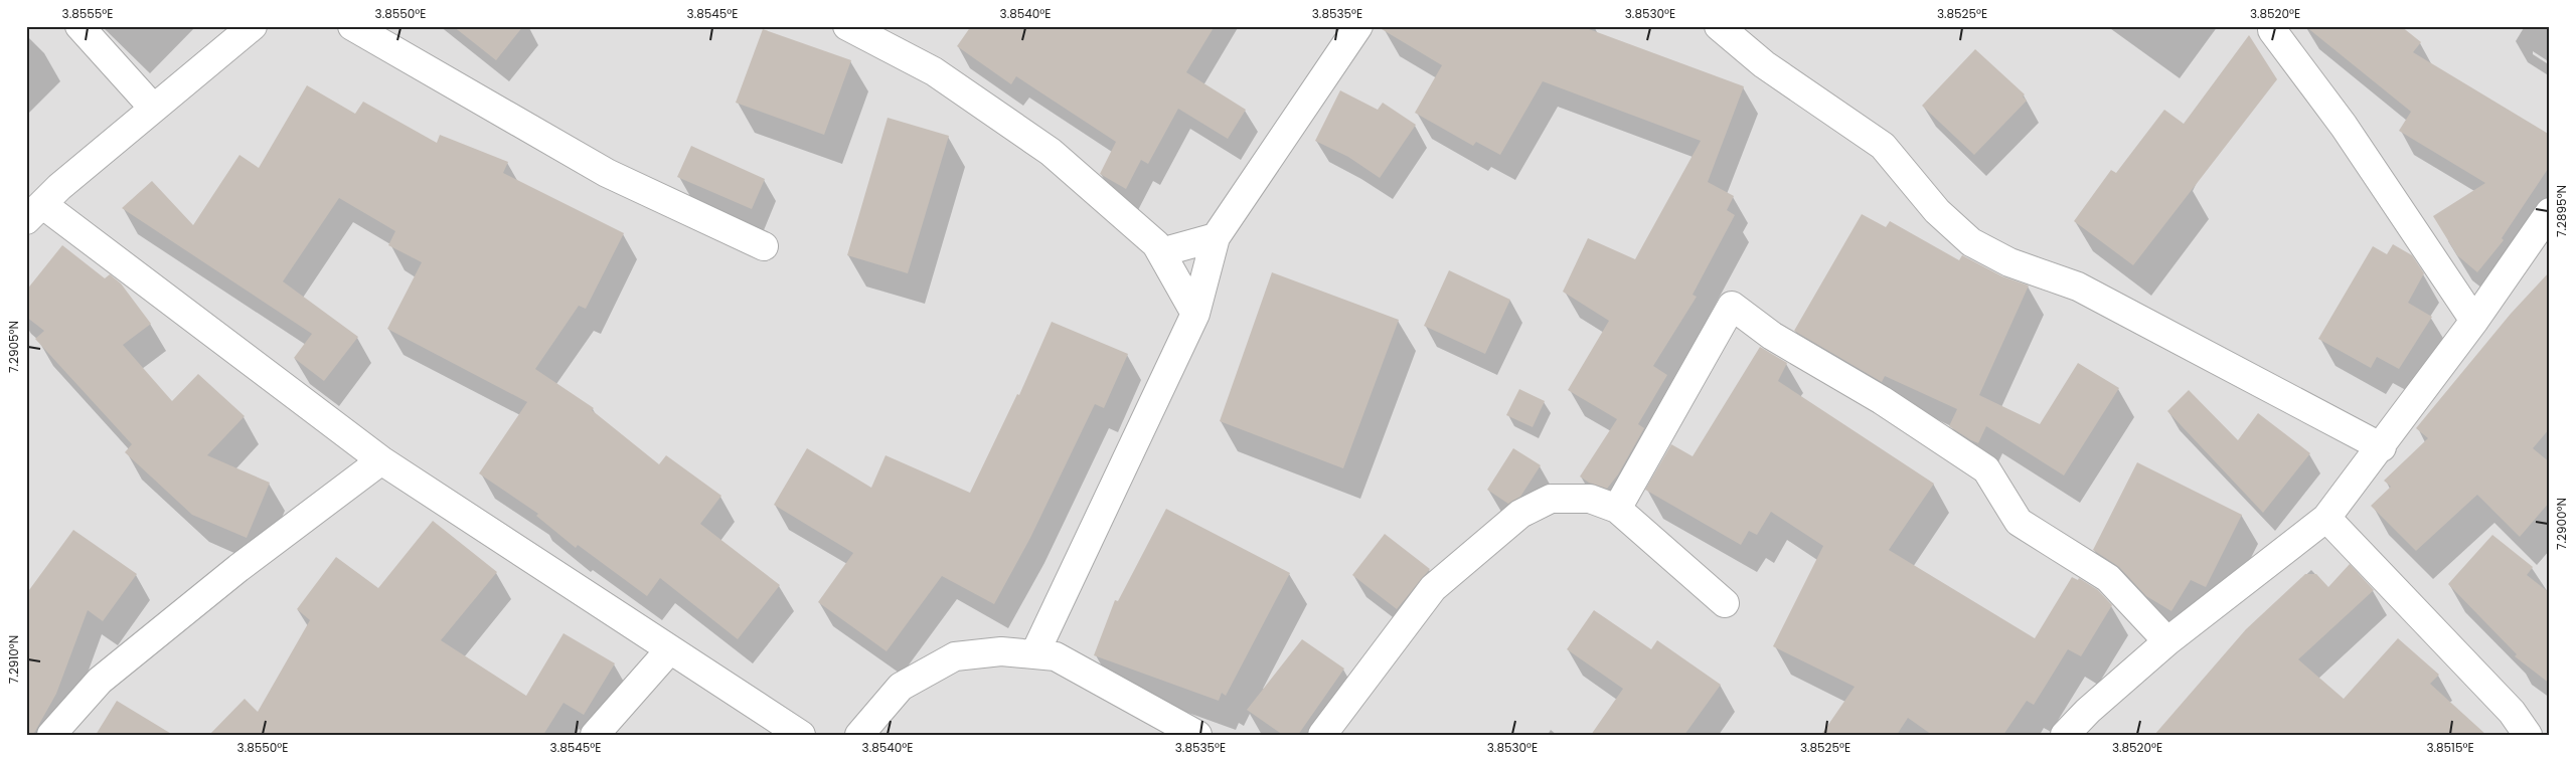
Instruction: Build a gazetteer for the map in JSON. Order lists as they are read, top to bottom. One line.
{"coordinates":["3.8555°E","3.8550°E","3.8545°E","3.8540°E","3.8535°E","3.8530°E","3.8525°E","3.8520°E","7.2895°N","7.2905°N","7.2900°N","7.2910°N","3.8515°E"]}
